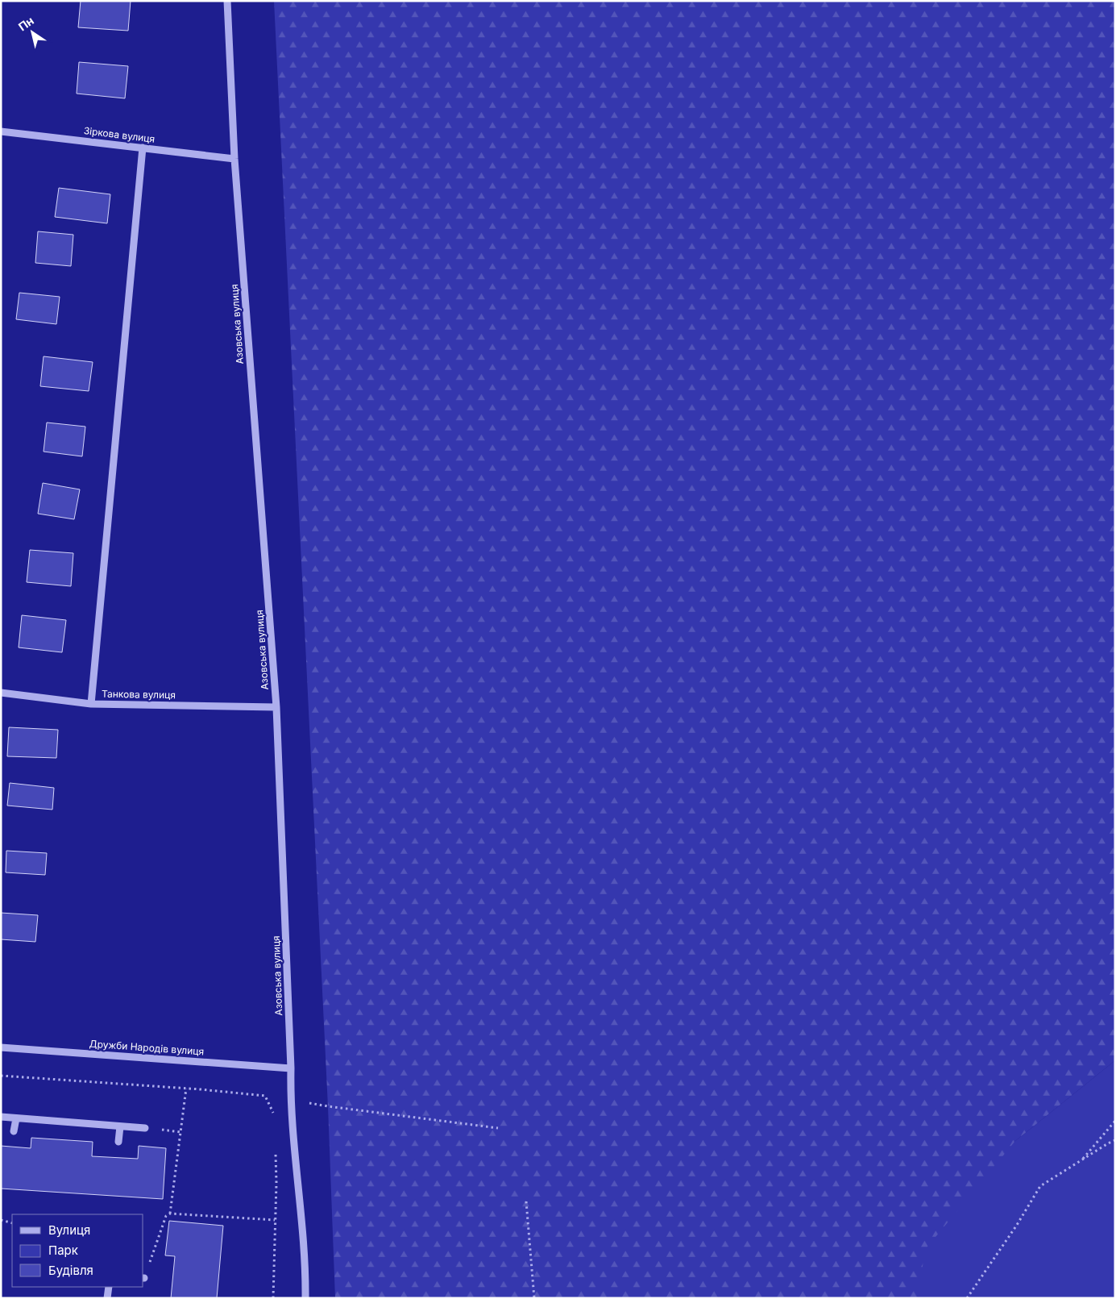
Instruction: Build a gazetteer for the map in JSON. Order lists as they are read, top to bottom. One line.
{"streets":{"street":["Зіркова вулиця","Азовська вулиця","Танкова вулиця","Дружби Народів вулиця"]},"crossings":[["Зіркова вулиця","Азовська вулиця"],["Азовська вулиця","Танкова вулиця"],["Азовська вулиця","Дружби Народів вулиця"]],"legend":["Вулиця","Парк","Будівля"],"north":"top left"}
